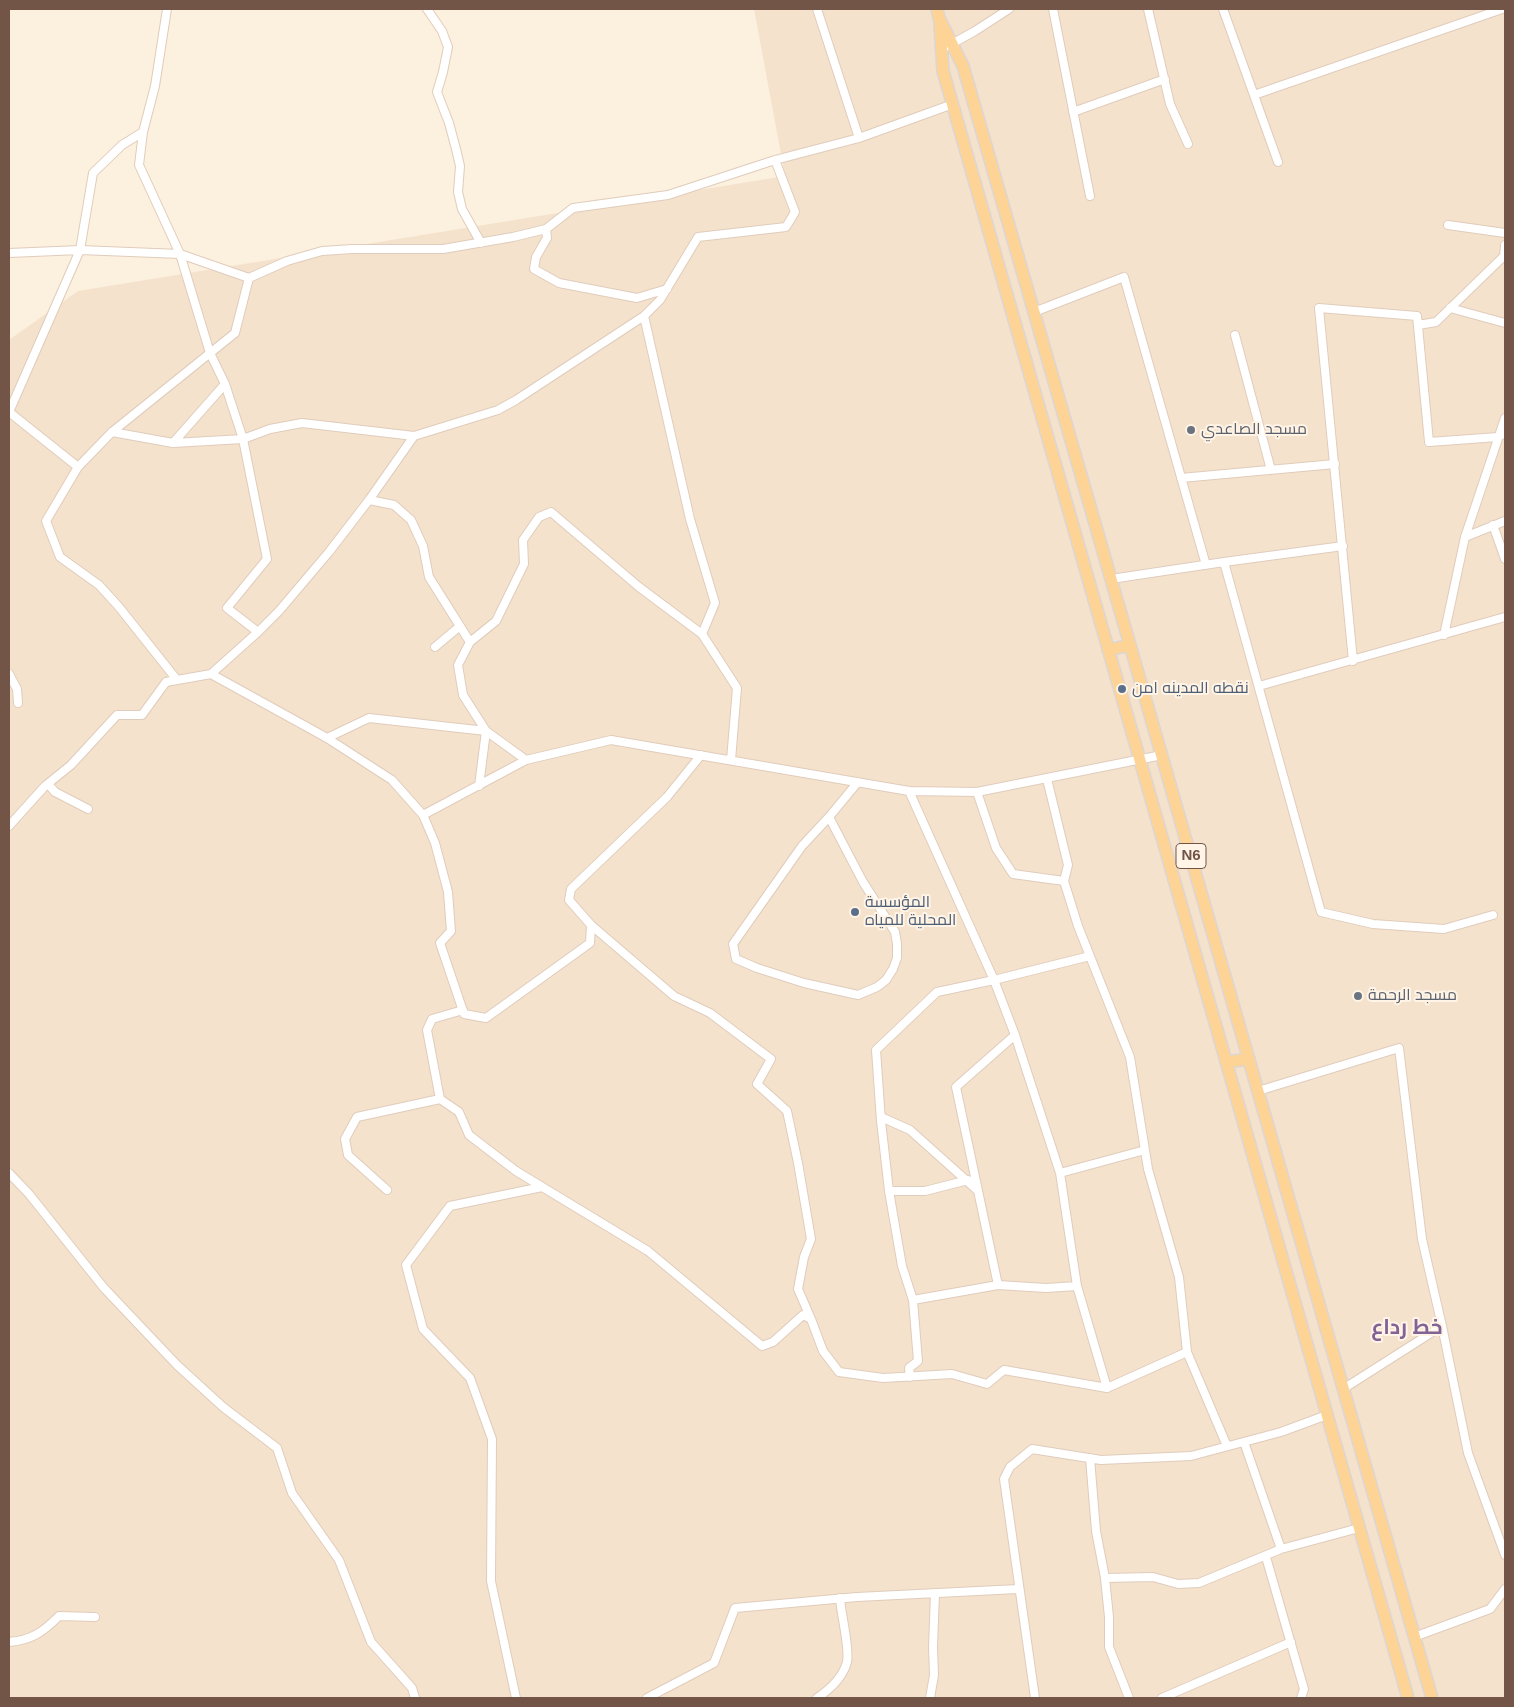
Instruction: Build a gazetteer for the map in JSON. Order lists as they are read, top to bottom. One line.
{"streets":{"main road":["N6"]},"districts":["خط رداع"],"places":["مسجد الصاعدي","نقطه المدينه امن","المؤسسة المحلية للمياه","مسجد الرحمة"]}
